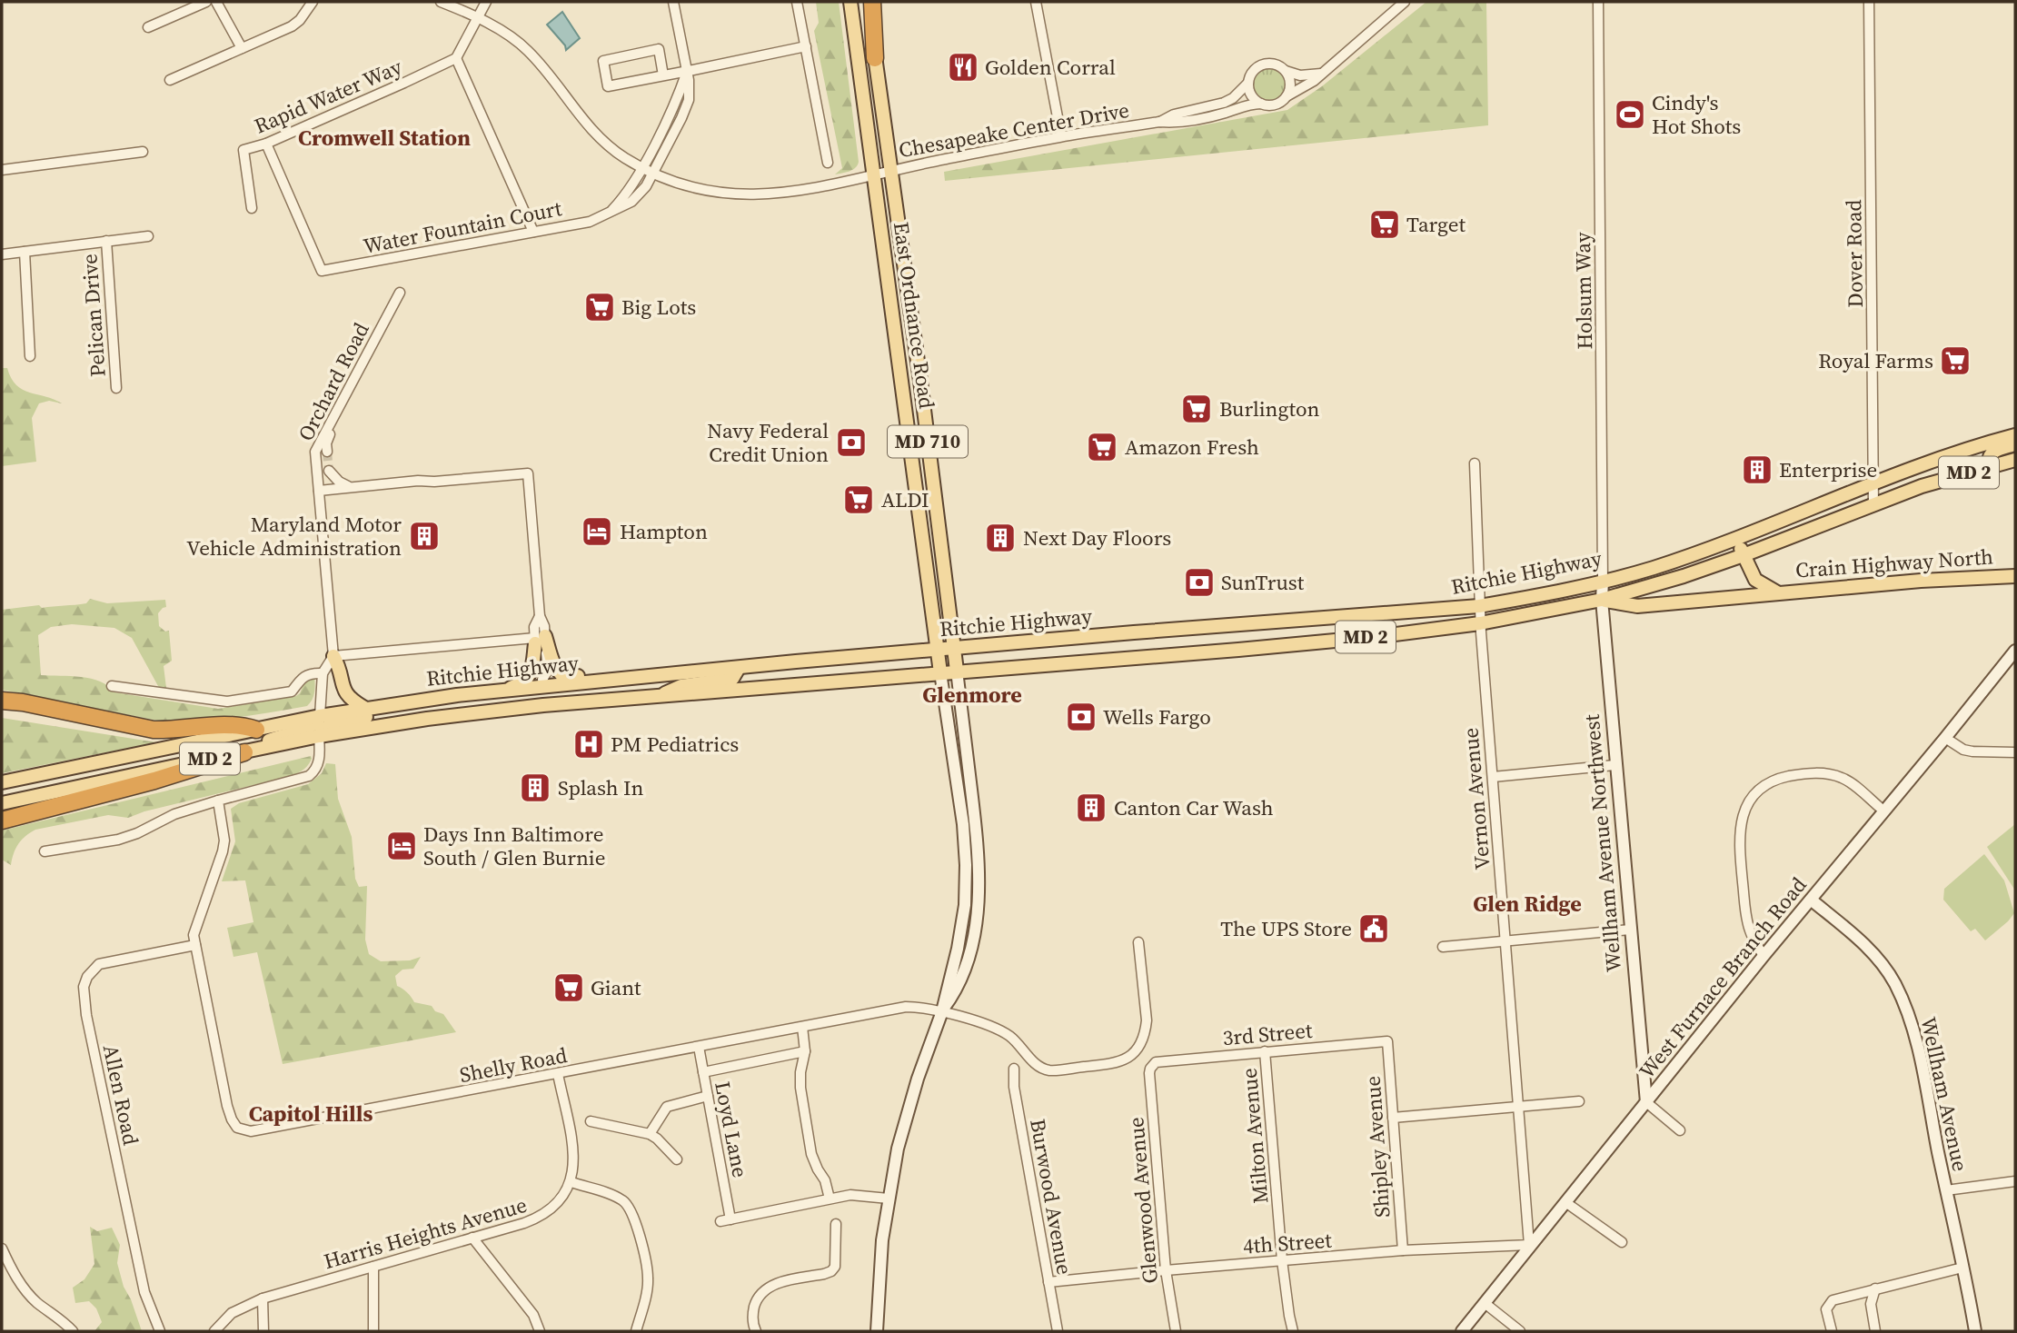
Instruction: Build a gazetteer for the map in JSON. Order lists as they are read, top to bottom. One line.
{"streets":{"main road":["East Ordnance Road","MD 710","MD 2","Crain Highway North","Ritchie Highway"],"street":["Rapid Water Way","Chesapeake Center Drive","Water Fountain Court","Dover Road","Holsum Way","Pelican Drive","Orchard Road","Vernon Avenue","Wellham Avenue Northwest","West Furnace Branch Road","3rd Street","Shelly Road","Wellham Avenue","Allen Road","Loyd Lane","Milton Avenue","Shipley Avenue","Burwood Avenue","Glenwood Avenue","Harris Heights Avenue","4th Street"]},"crossings":[["Rapid Water Way","Water Fountain Court"],["Chesapeake Center Drive","Water Fountain Court"],["Chesapeake Center Drive","East Ordnance Road"],["Dover Road","Ritchie Highway"],["Holsum Way","Ritchie Highway"],["Holsum Way","Wellham Avenue Northwest"],["East Ordnance Road","Ritchie Highway"],["Crain Highway North","Ritchie Highway"],["Crain Highway North","Wellham Avenue Northwest"],["Ritchie Highway","Vernon Avenue"],["Ritchie Highway","Wellham Avenue Northwest"],["Vernon Avenue","West Furnace Branch Road"],["Vernon Avenue","4th Street"],["Wellham Avenue Northwest","West Furnace Branch Road"],["West Furnace Branch Road","Wellham Avenue"],["West Furnace Branch Road","4th Street"],["3rd Street","Milton Avenue"],["3rd Street","Shipley Avenue"],["3rd Street","Glenwood Avenue"],["Shelly Road","Allen Road"],["Shelly Road","Loyd Lane"],["Milton Avenue","4th Street"],["Shipley Avenue","4th Street"],["Burwood Avenue","4th Street"],["Glenwood Avenue","4th Street"]],"districts":["Cromwell Station","Glenmore","Glen Ridge","Capitol Hills"],"places":{"restaurant":["Golden Corral"],"sports":["Cindy's Hot Shots"],"supermarket":["Target","Big Lots","Royal Farms","Burlington","Amazon Fresh","ALDI","Giant"],"bank":["Navy Federal Credit Union","SunTrust","Wells Fargo"],"building":["Enterprise","Maryland Motor Vehicle Administration","Next Day Floors","Splash In","Canton Car Wash"],"hotel":["Hampton","Days Inn Baltimore South / Glen Burnie"],"hospital":["PM Pediatrics"],"public building":["The UPS Store"]}}
